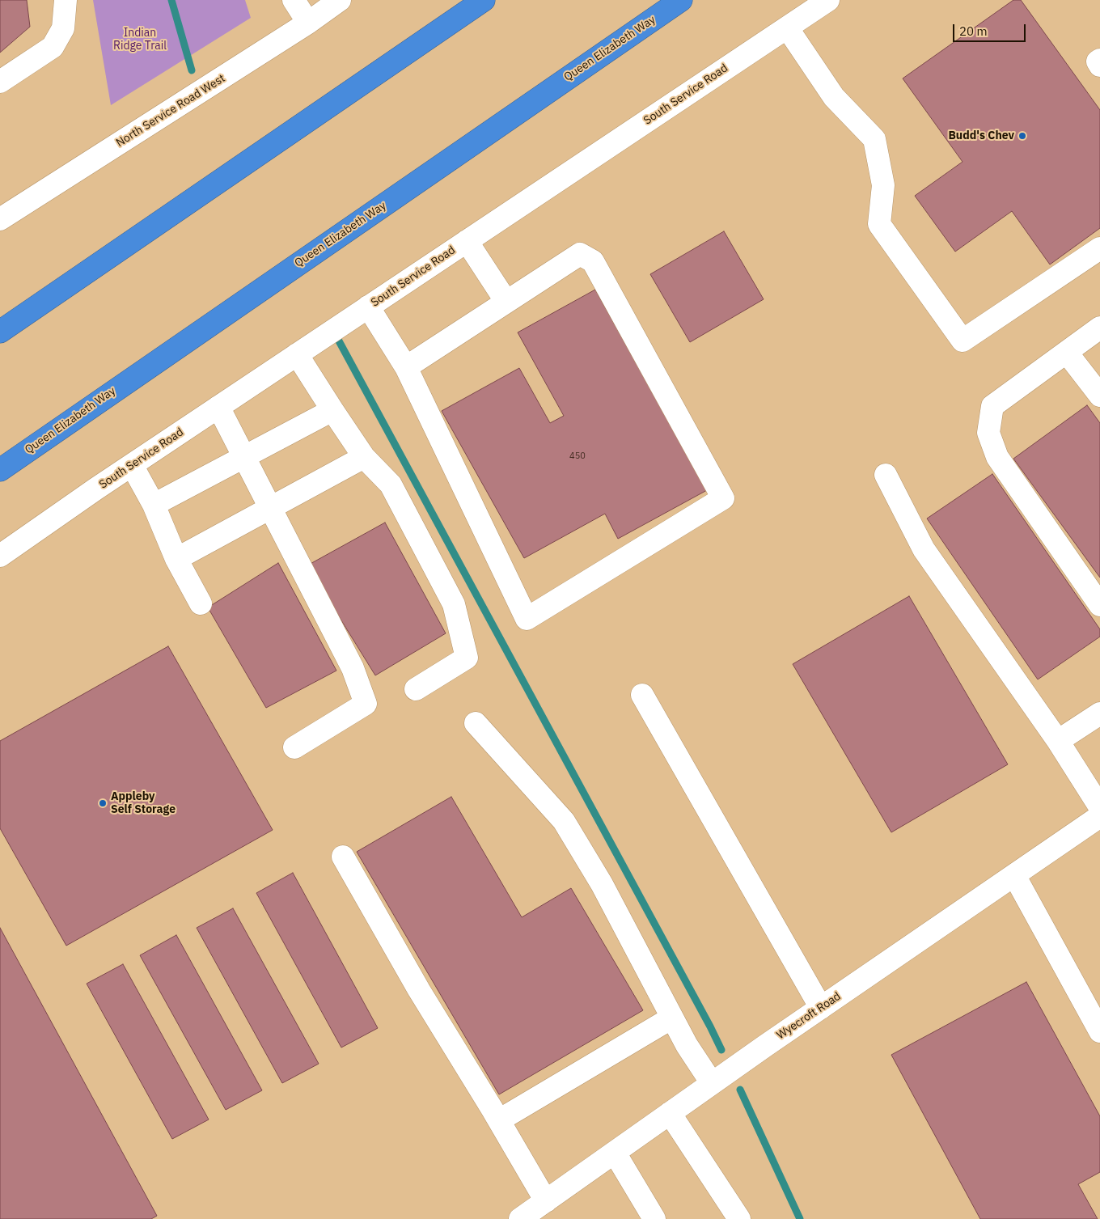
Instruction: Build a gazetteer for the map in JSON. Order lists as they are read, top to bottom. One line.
{"streets":{"highway":["Queen Elizabeth Way"],"street":["South Service Road","North Service Road West","Wyecroft Road"]},"parks":["Indian Ridge Trail"],"places":["Budd's Chev","Appleby Self Storage"],"house_numbers":["450"],"scale_bar":"20 m"}
